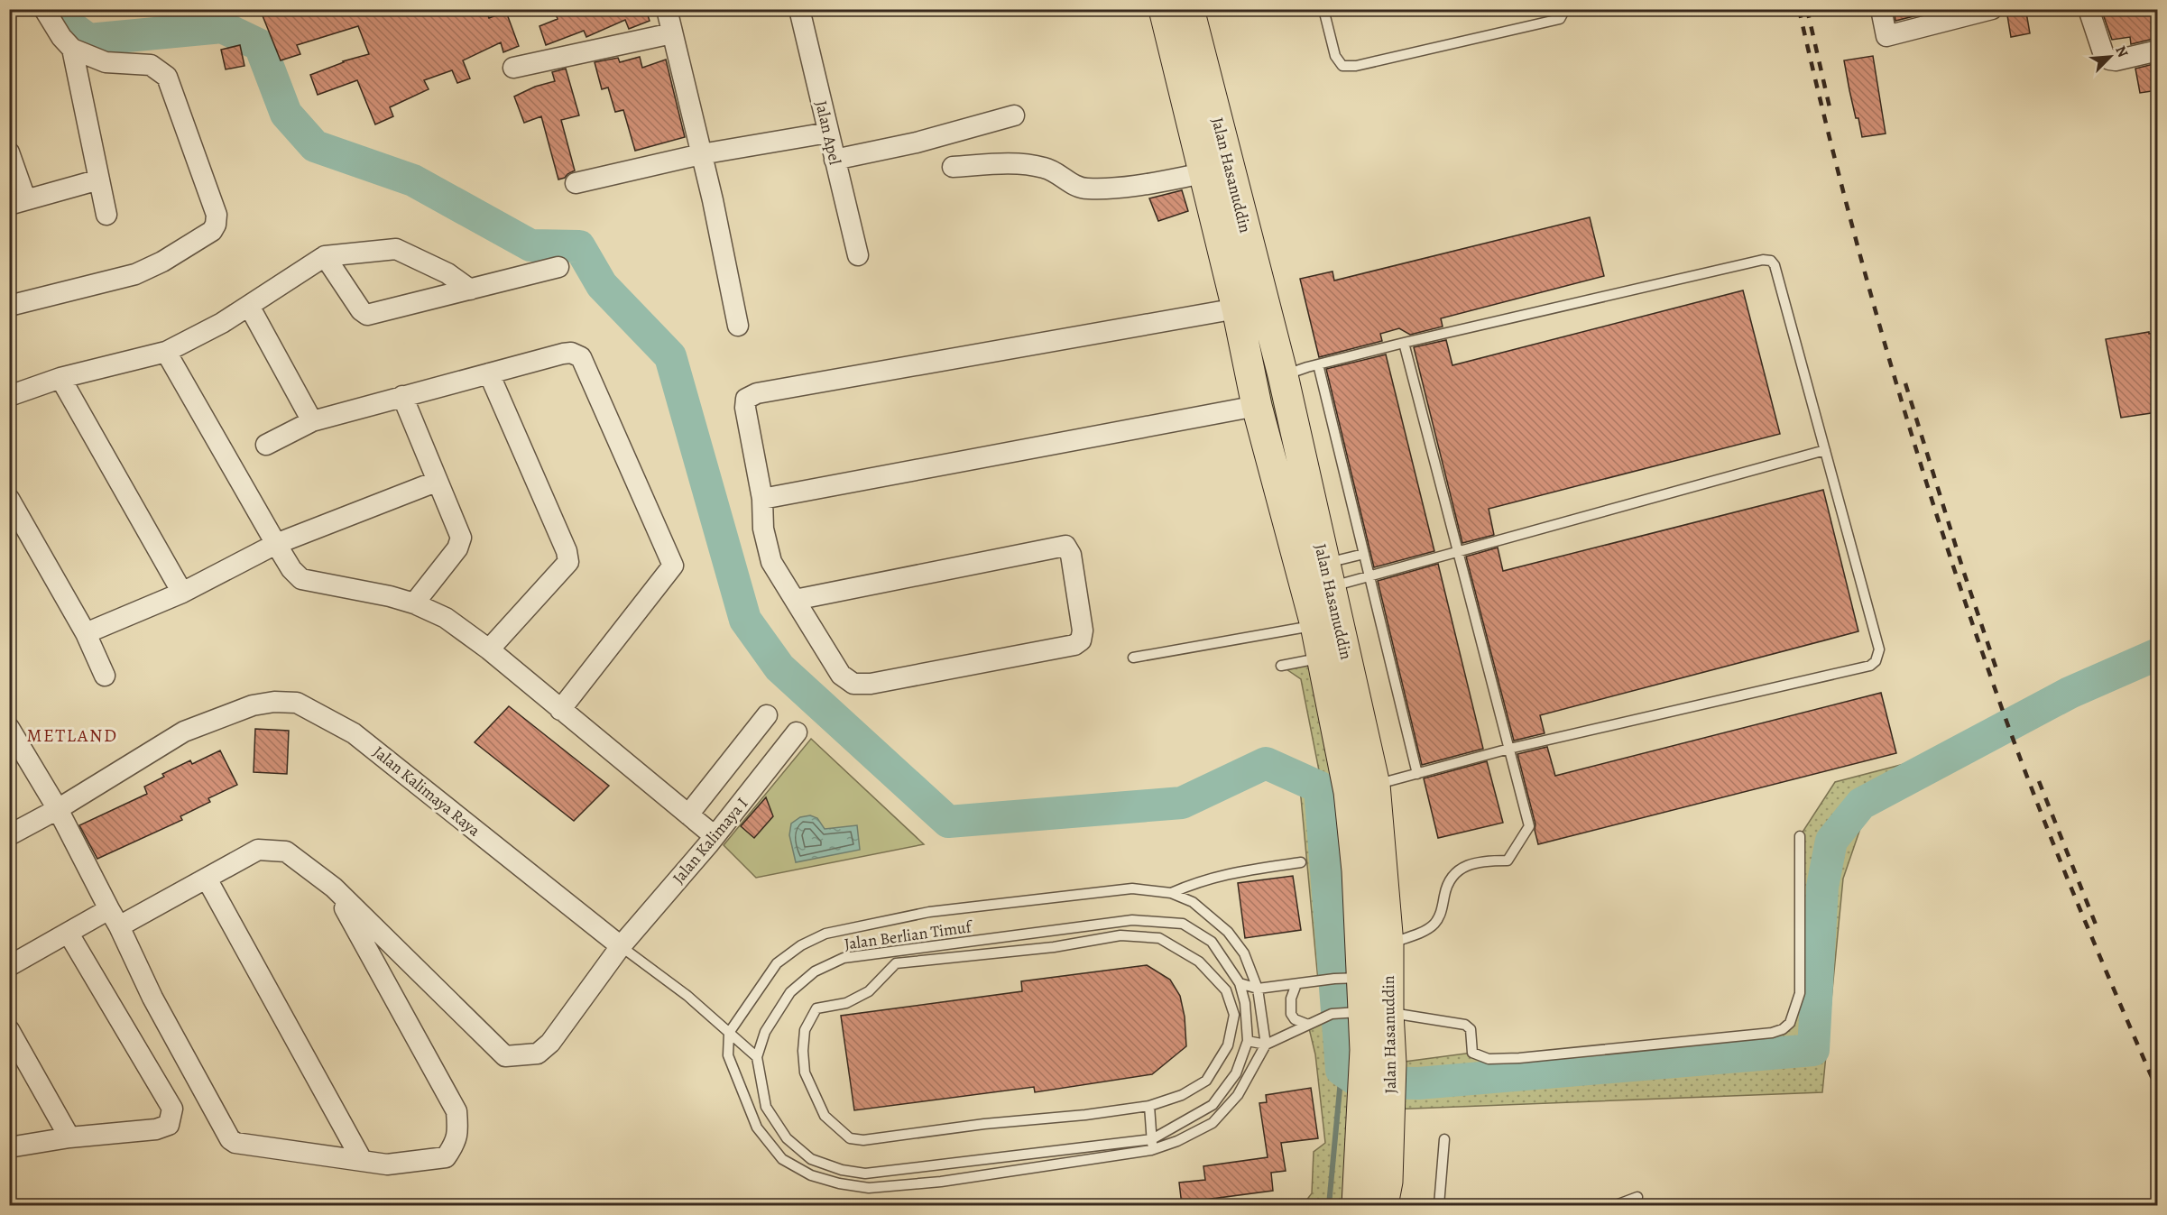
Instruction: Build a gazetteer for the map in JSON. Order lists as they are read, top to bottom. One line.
{"streets":{"highway":["Jalan Hasanuddin"],"street":["Jalan Apel","Jalan Kalimaya Raya","Jalan Kalimaya I"],"lane":["Jalan Berlian Timuf"]},"crossings":[["Jalan Kalimaya Raya","Jalan Kalimaya I"],["Jalan Kalimaya Raya","Jalan Berlian Timuf"]],"districts":["METLAND"],"north":"top right"}
